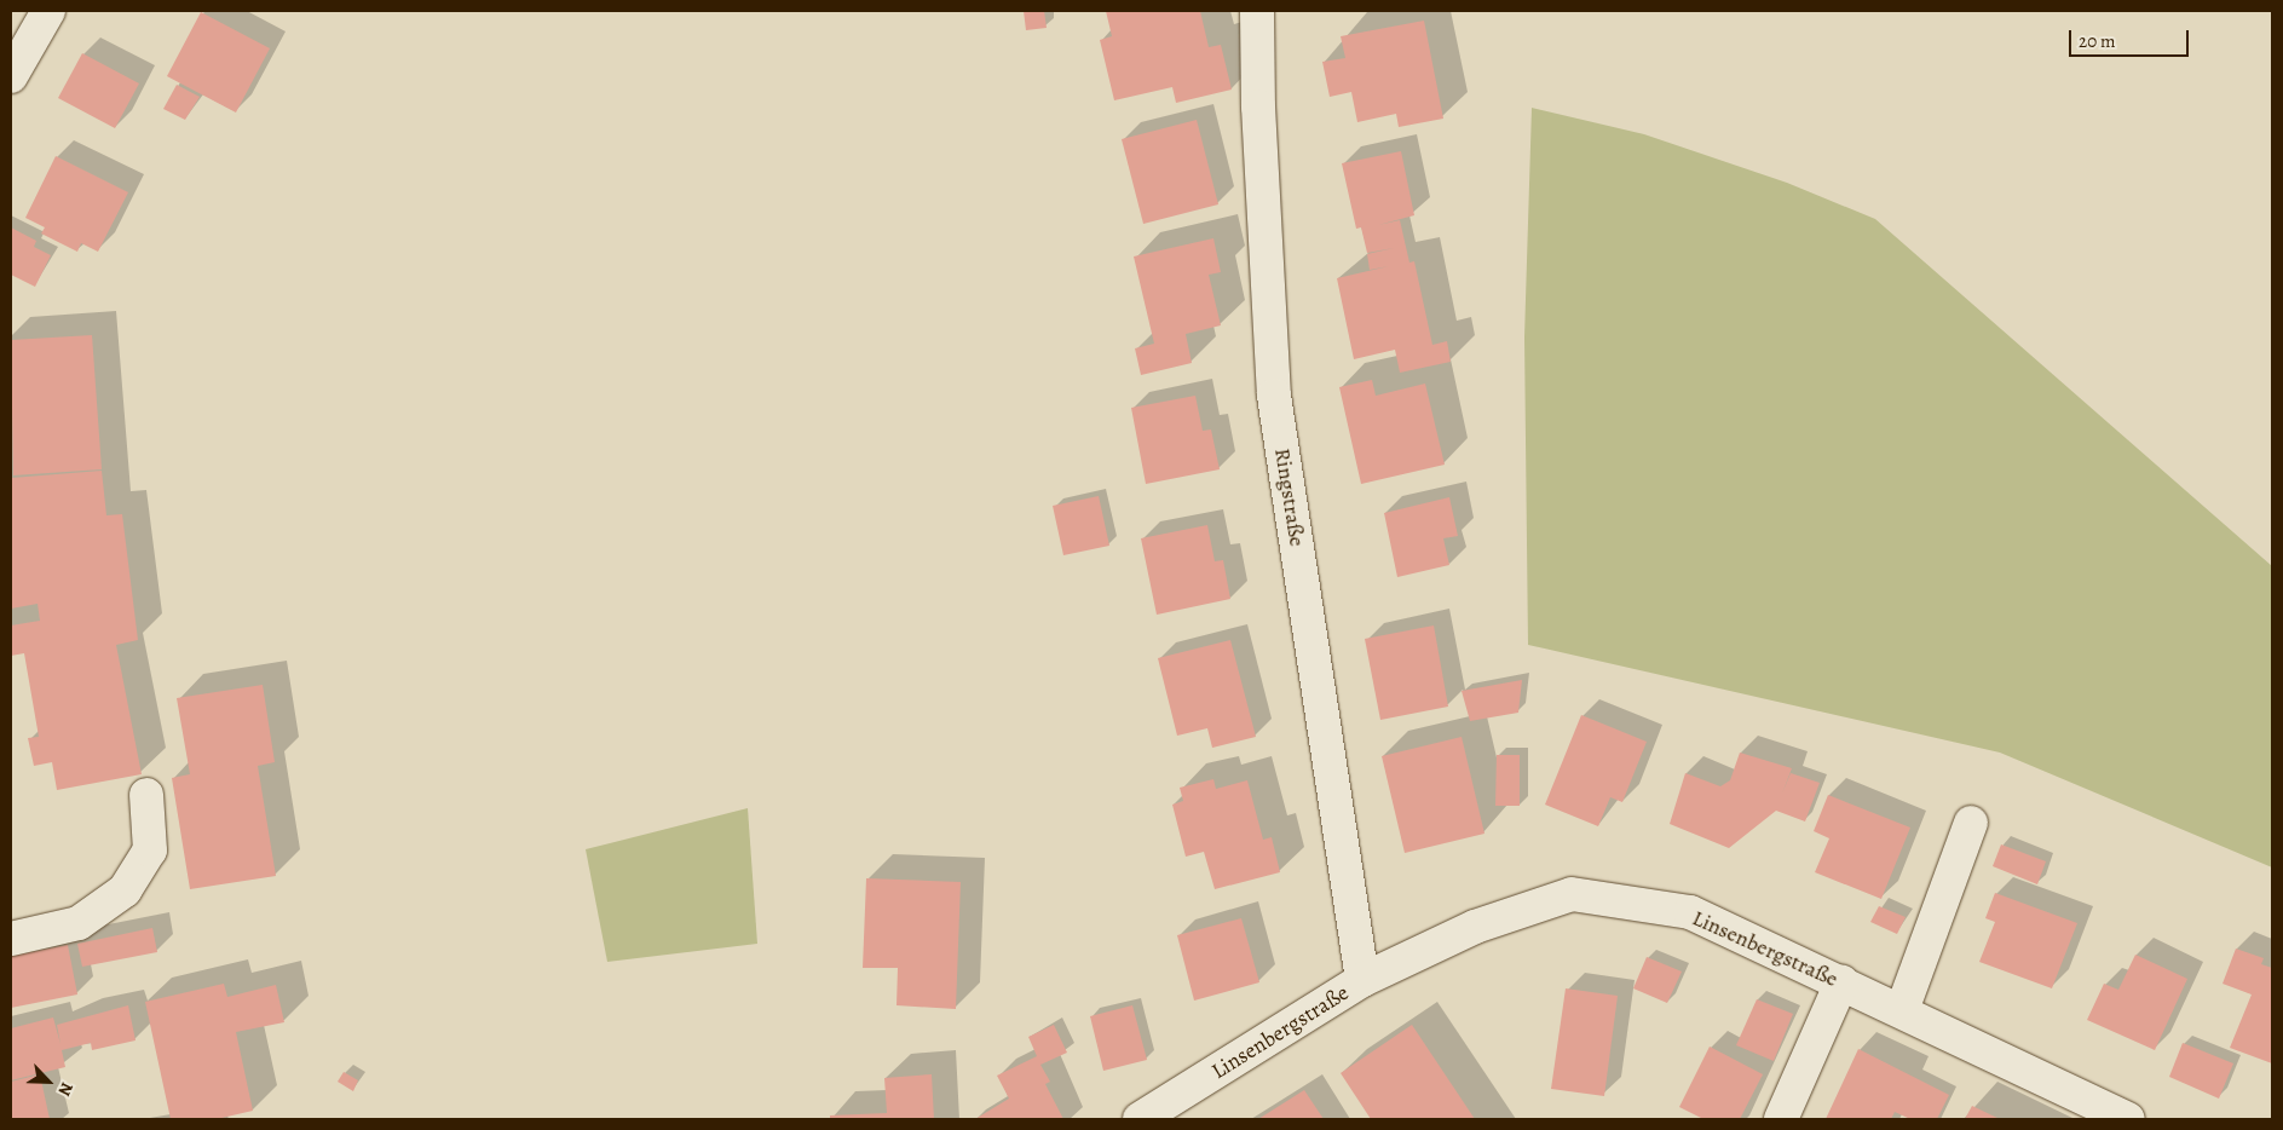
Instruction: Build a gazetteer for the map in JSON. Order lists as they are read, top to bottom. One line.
{"streets":{"street":["Ringstraße","Linsenbergstraße"]},"crossings":[["Ringstraße","Linsenbergstraße"]],"scale_bar":"20 m","north":"bottom right"}
